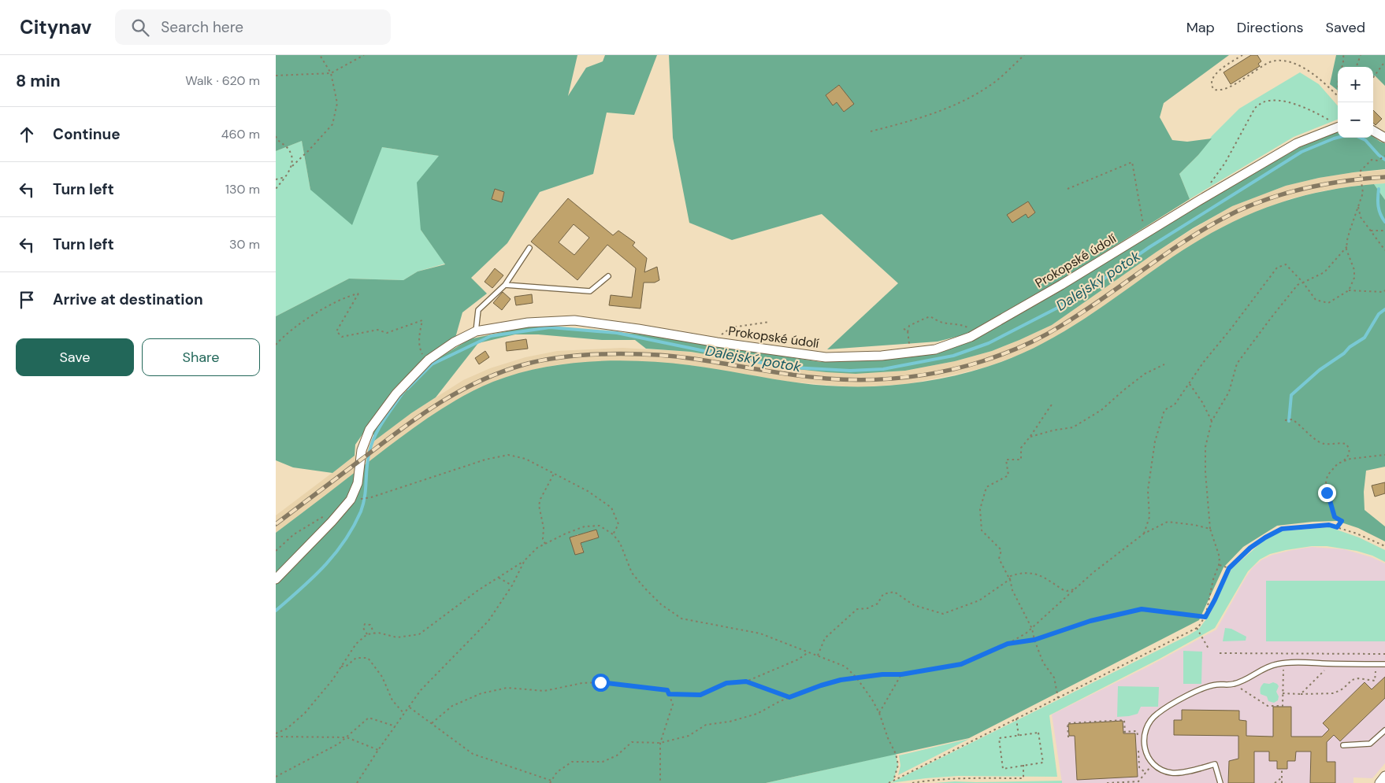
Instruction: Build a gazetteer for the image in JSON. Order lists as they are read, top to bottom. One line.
{"streets":{"street":["Prokopské údolí"]},"water":["Dalejský potok"],"page":{"header":"Citynav","search":"Search here","nav":["Map","Directions","Saved"],"heading":["8 min","Walk · 620 m"],"map_buttons":["+","−"],"list":[["Continue","460 m"],["Turn left","130 m"],["Turn left","30 m"],"Arrive at destination"],"buttons":["Save","Share"]}}
